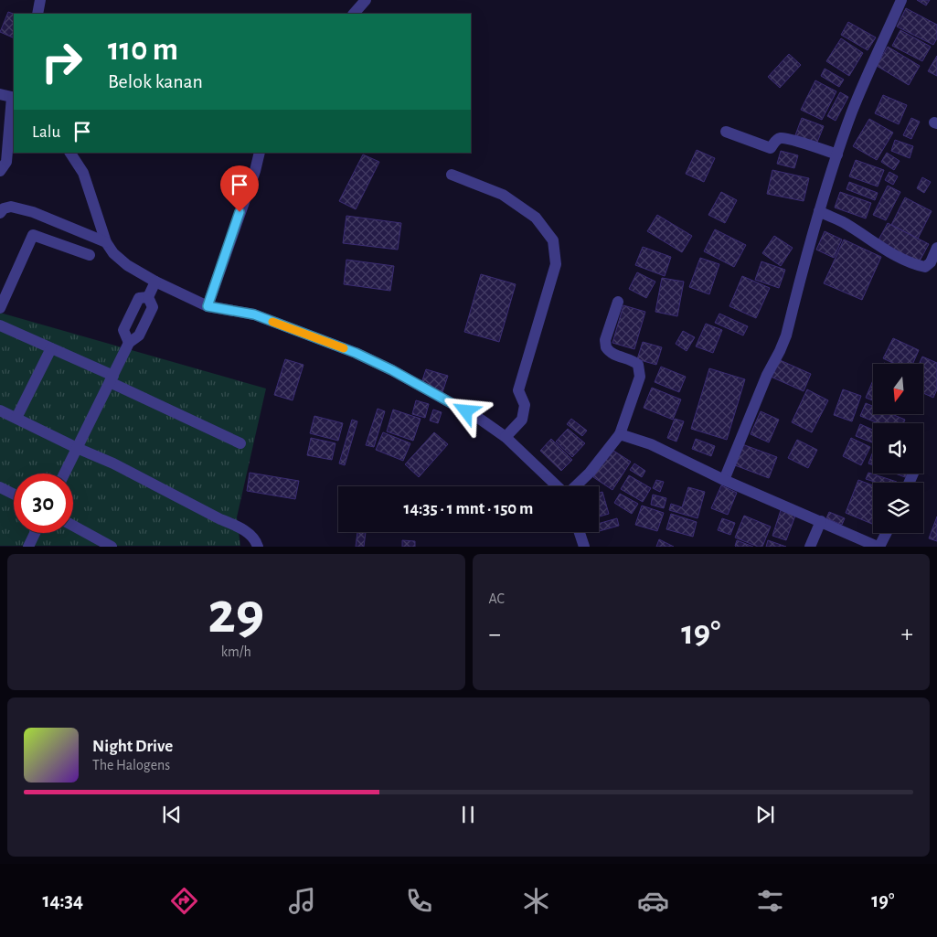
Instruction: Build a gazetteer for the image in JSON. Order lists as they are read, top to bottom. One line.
{"north":"bottom","page":{"turn":["110 m","Belok kanan"],"then":"Lalu","limit":"30","trip":"14:35 · 1 mnt · 150 m","tile":[["29","km/h"],"AC"],"heat":["−","19°","+"],"song":["Night Drive","The Halogens"],"tabs":["14:34","19°"]}}
